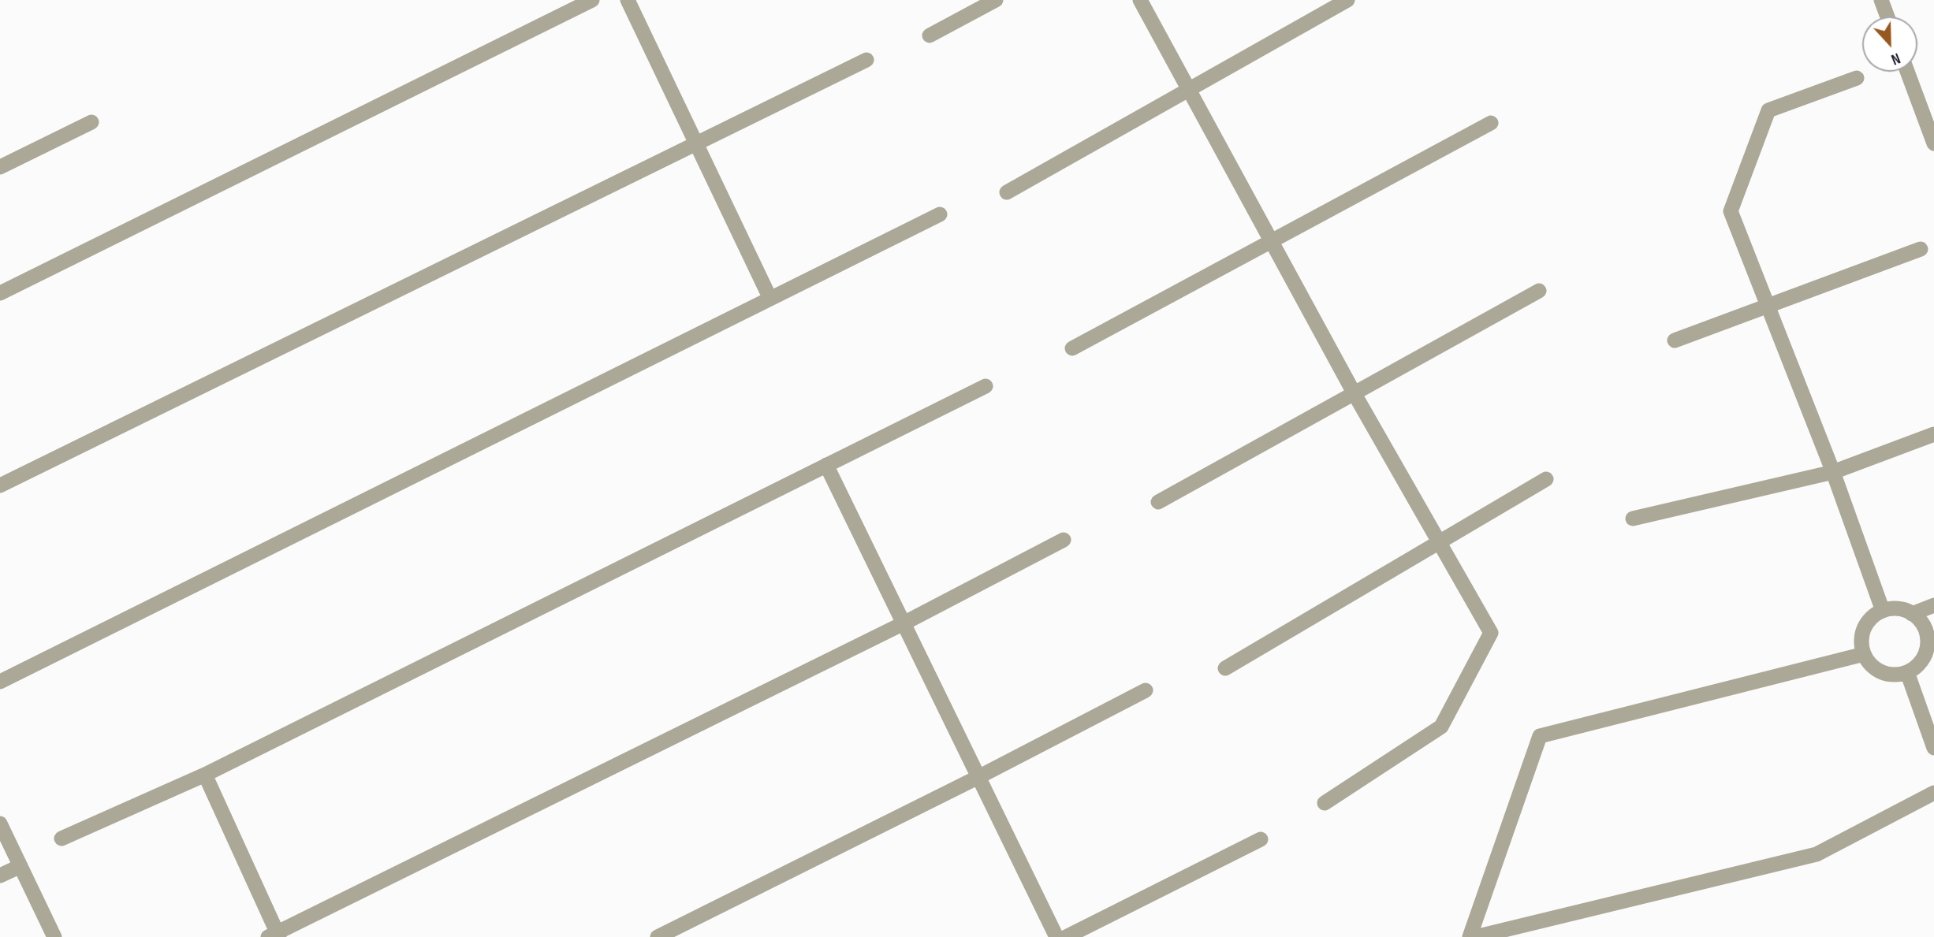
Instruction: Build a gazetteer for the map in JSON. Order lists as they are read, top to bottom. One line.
{"north":"bottom"}
